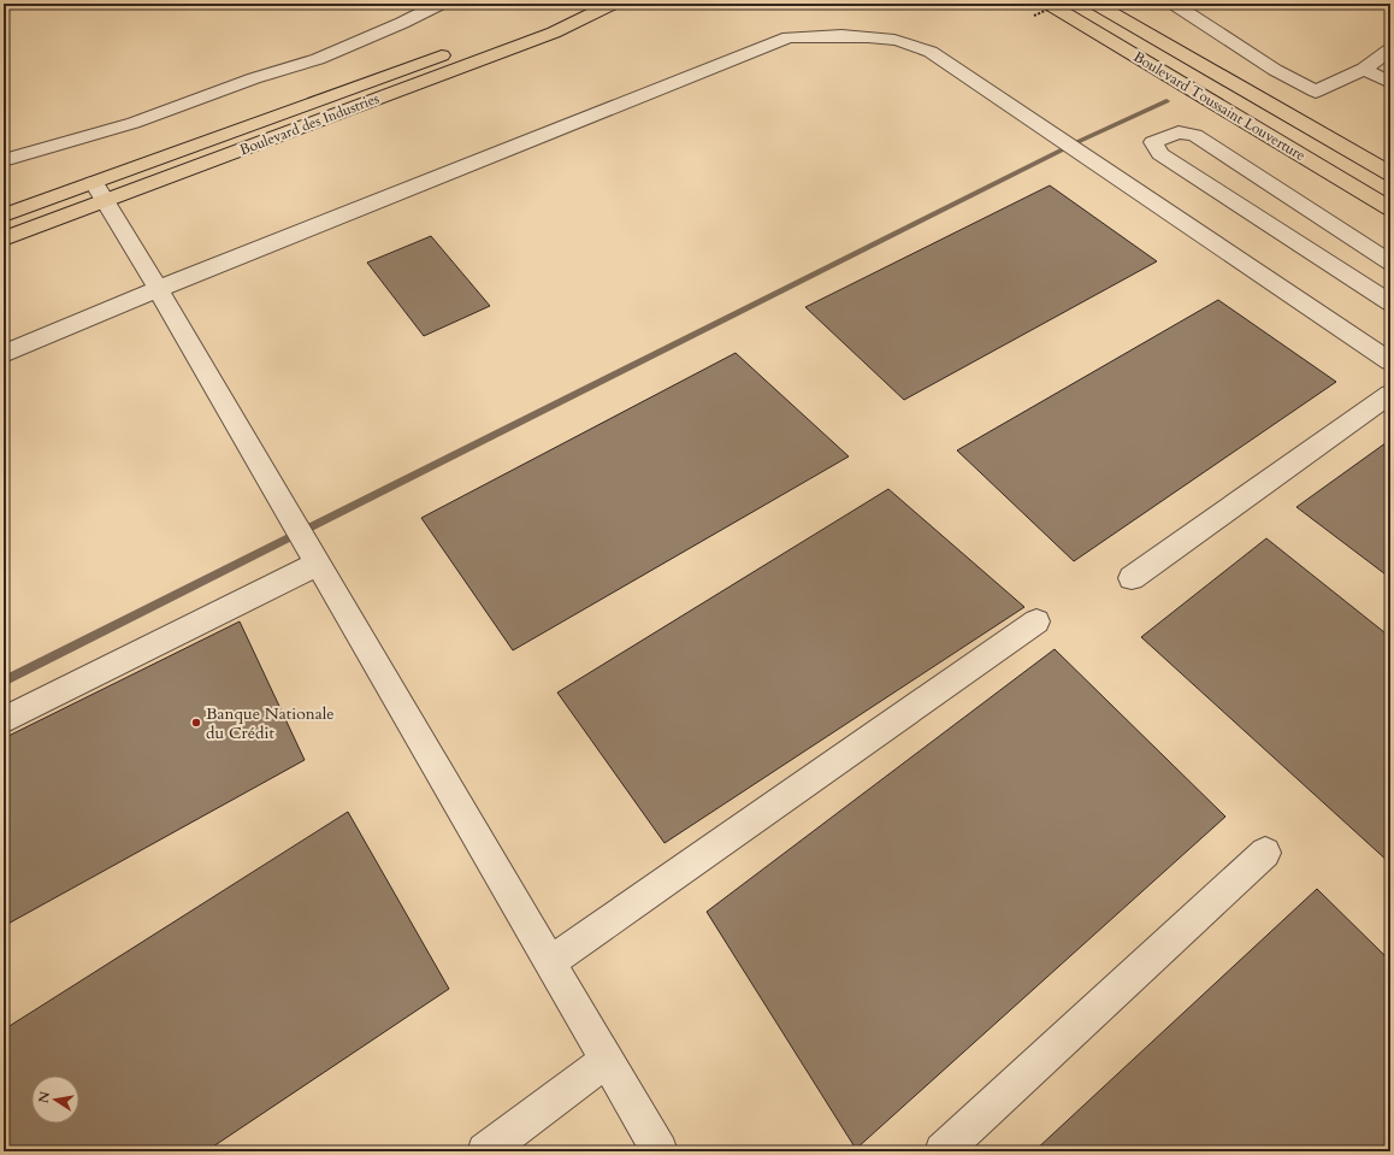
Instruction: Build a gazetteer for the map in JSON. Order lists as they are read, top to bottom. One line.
{"streets":{"main road":["Boulevard Toussaint Louverture","Boulevard des Industries"]},"places":["Banque Nationale du Crédit"],"north":"left"}
